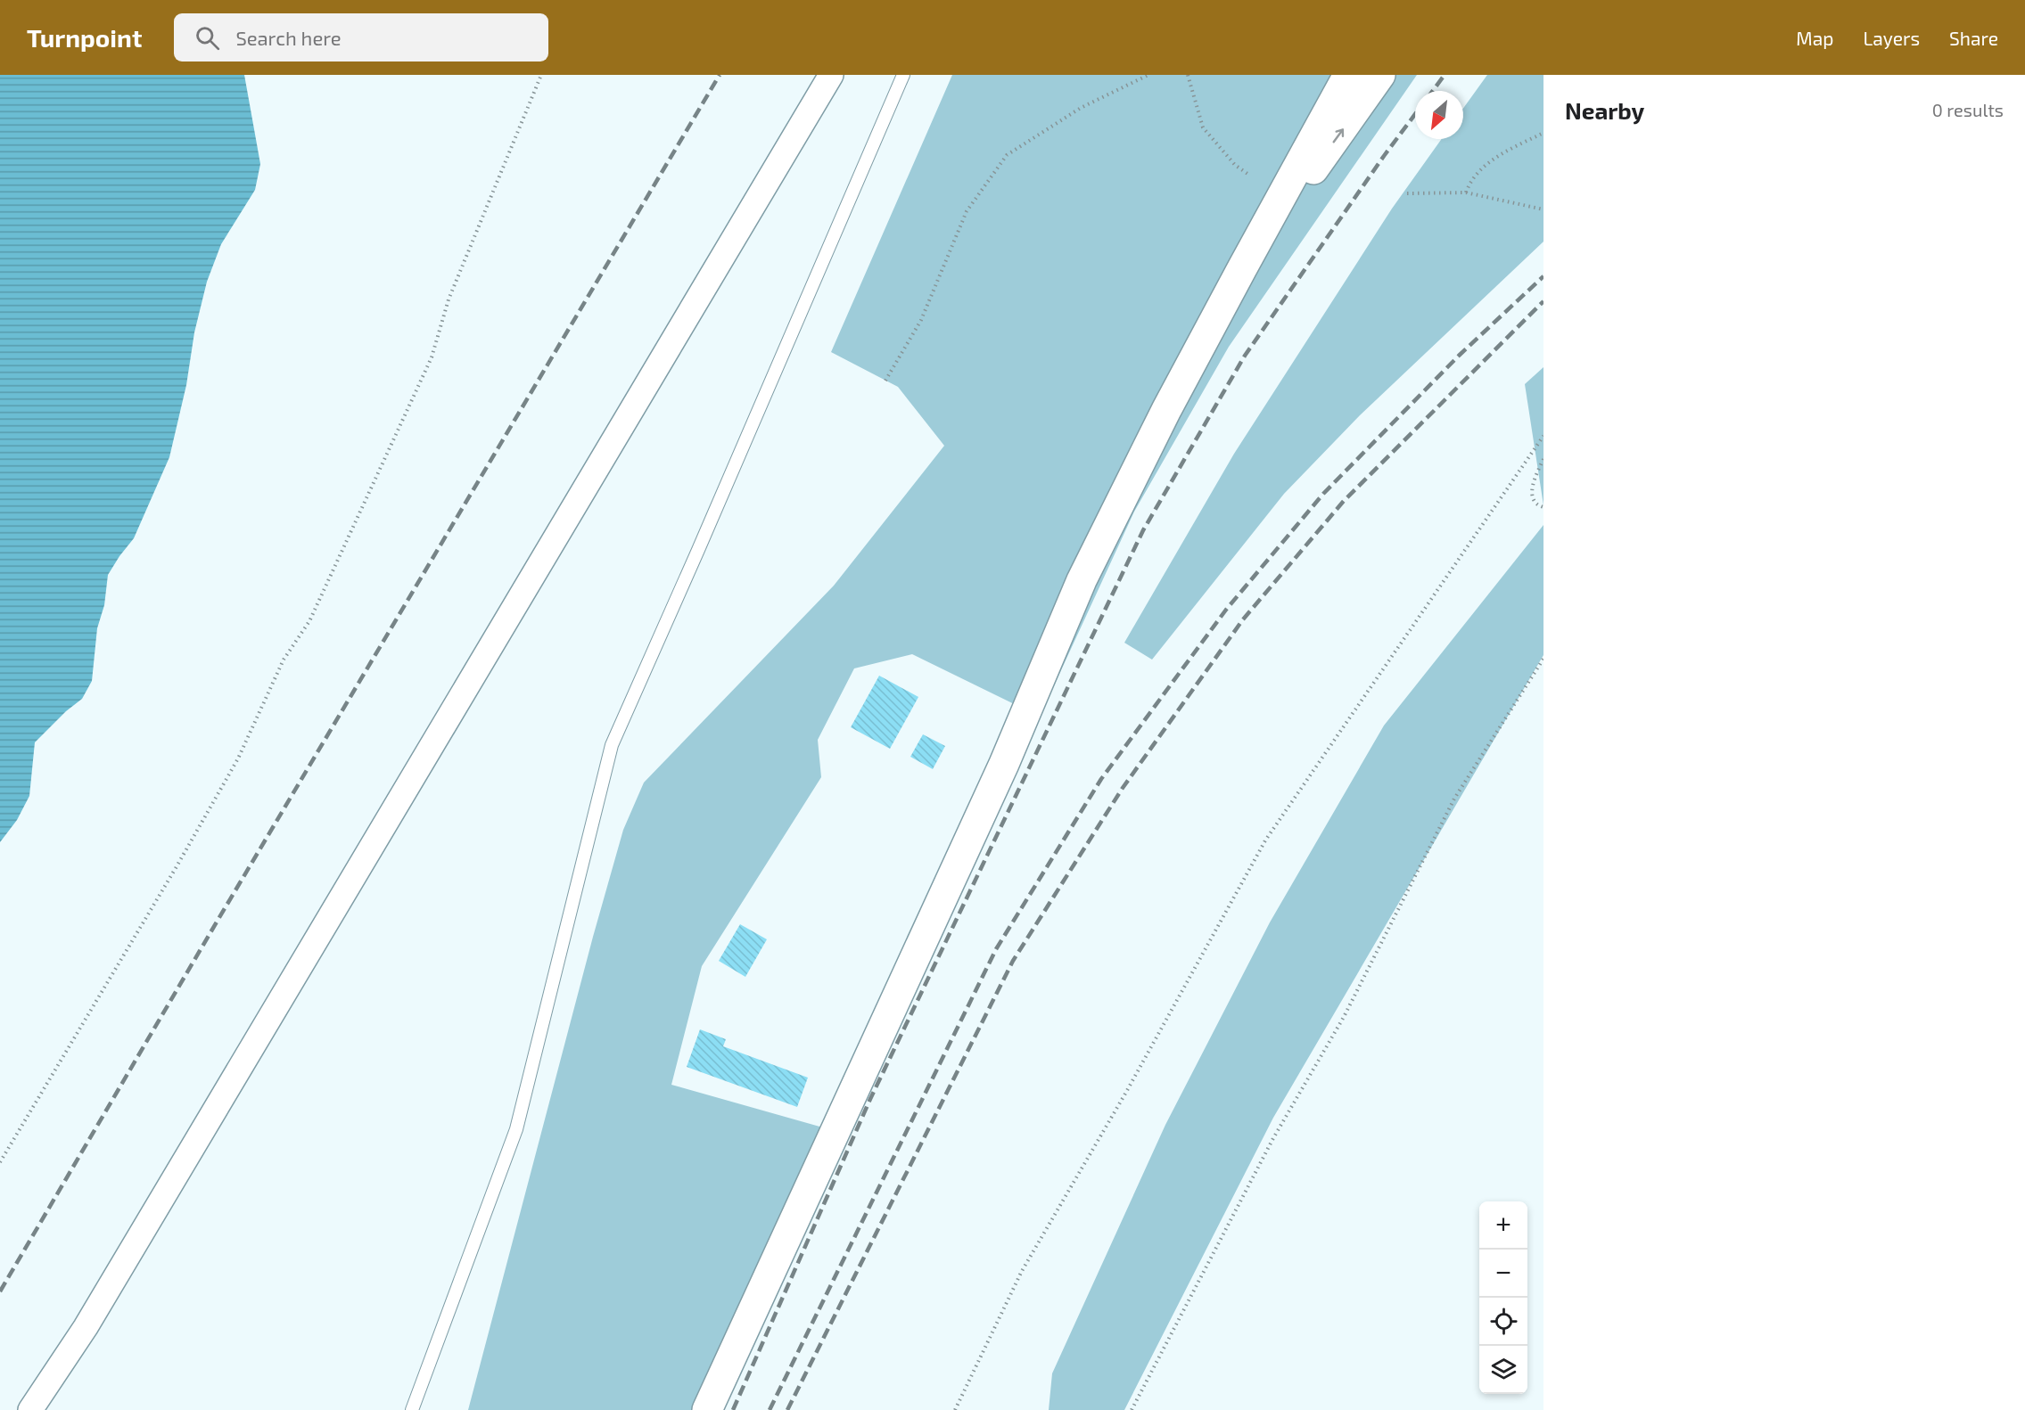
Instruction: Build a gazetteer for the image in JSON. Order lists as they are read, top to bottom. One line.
{"north":"bottom left","page":{"header":"Turnpoint","search":"Search here","nav":["Map","Layers","Share"],"heading":["Nearby","0 results"],"map_buttons":["+","−"]}}
